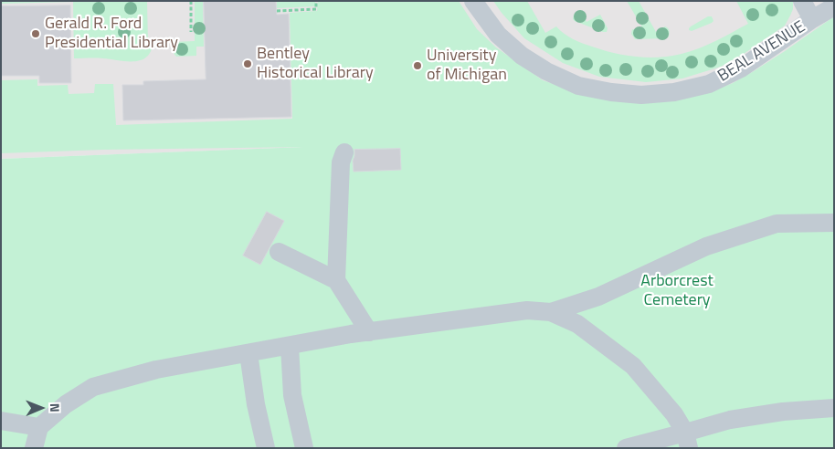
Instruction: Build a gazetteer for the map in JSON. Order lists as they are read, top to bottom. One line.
{"streets":{"street":["BEAL AVENUE"]},"parks":["Arborcrest Cemetery"],"places":["Gerald R. Ford Presidential Library","Bentley Historical Library","University of Michigan"],"north":"right"}
